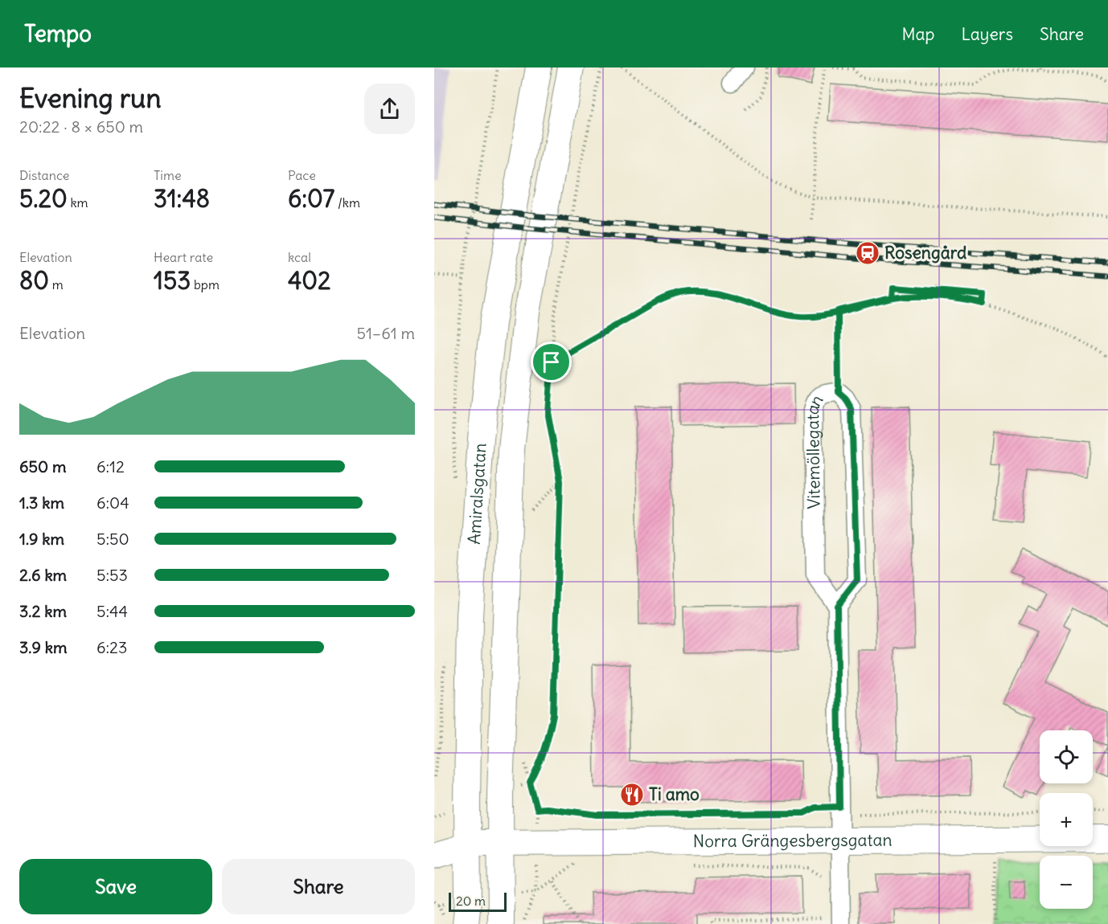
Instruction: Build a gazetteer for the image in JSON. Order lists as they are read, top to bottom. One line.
{"streets":{"main road":["Amiralsgatan","Norra Grängesbergsgatan"],"street":["Vitemöllegatan"]},"crossings":[["Amiralsgatan","Norra Grängesbergsgatan"]],"places":{"station":["Rosengård"],"restaurant":["Ti amo"]},"scale_bar":"20 m","page":{"header":"Tempo","nav":["Map","Layers","Share"],"heading":["Evening run","20:22 · 8 × 650 m"],"stats":[["Distance","5.20 km"],["Time","31:48"],["Pace","6:07 /km"],["Elevation","80 m"],["Heart rate","153 bpm"],["kcal","402"]],"chart":["Elevation","51–61 m"],"list":[{"name":"650 m","note":"6:12"},{"name":"1.3 km","note":"6:04"},{"name":"1.9 km","note":"5:50"},{"name":"2.6 km","note":"5:53"},{"name":"3.2 km","note":"5:44"},{"name":"3.9 km","note":"6:23"}],"map_buttons":["+","−"],"buttons":["Save","Share"],"scale":"20 m"}}
